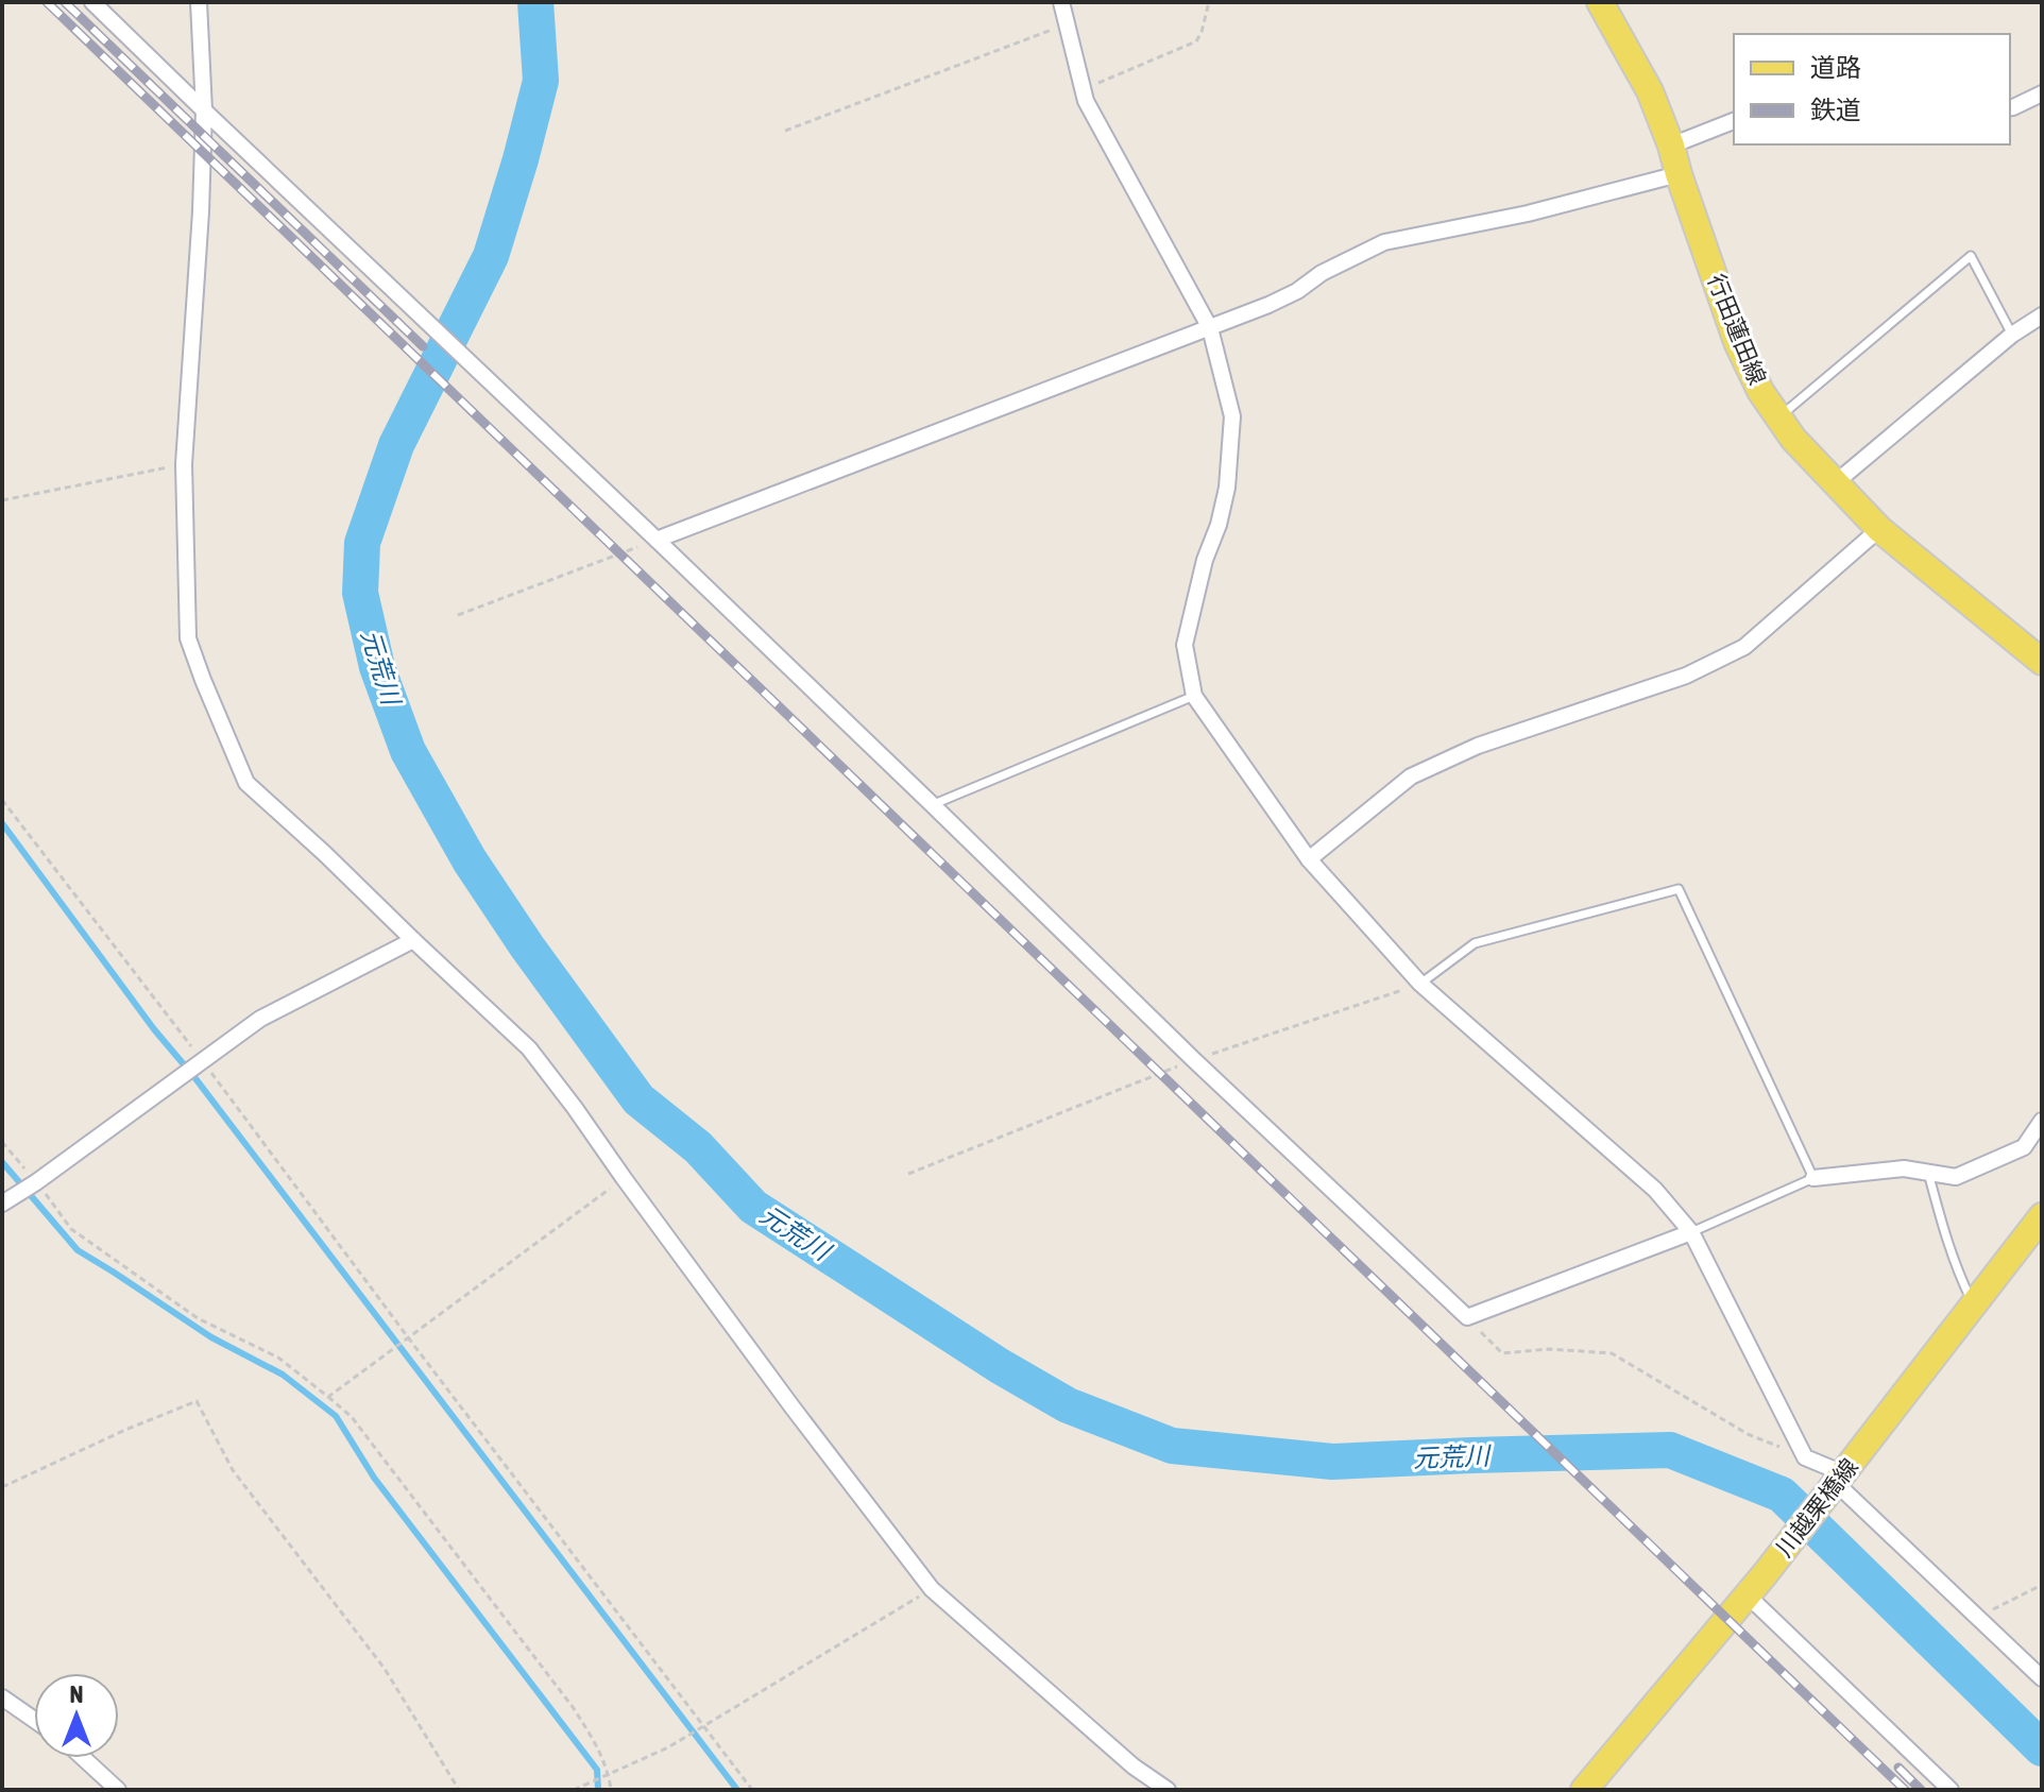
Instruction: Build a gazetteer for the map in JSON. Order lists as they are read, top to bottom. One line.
{"streets":{"main road":["行田蓮田線","川越栗橋線"]},"water":["元荒川"],"legend":["道路","鉄道"],"north":"top"}
